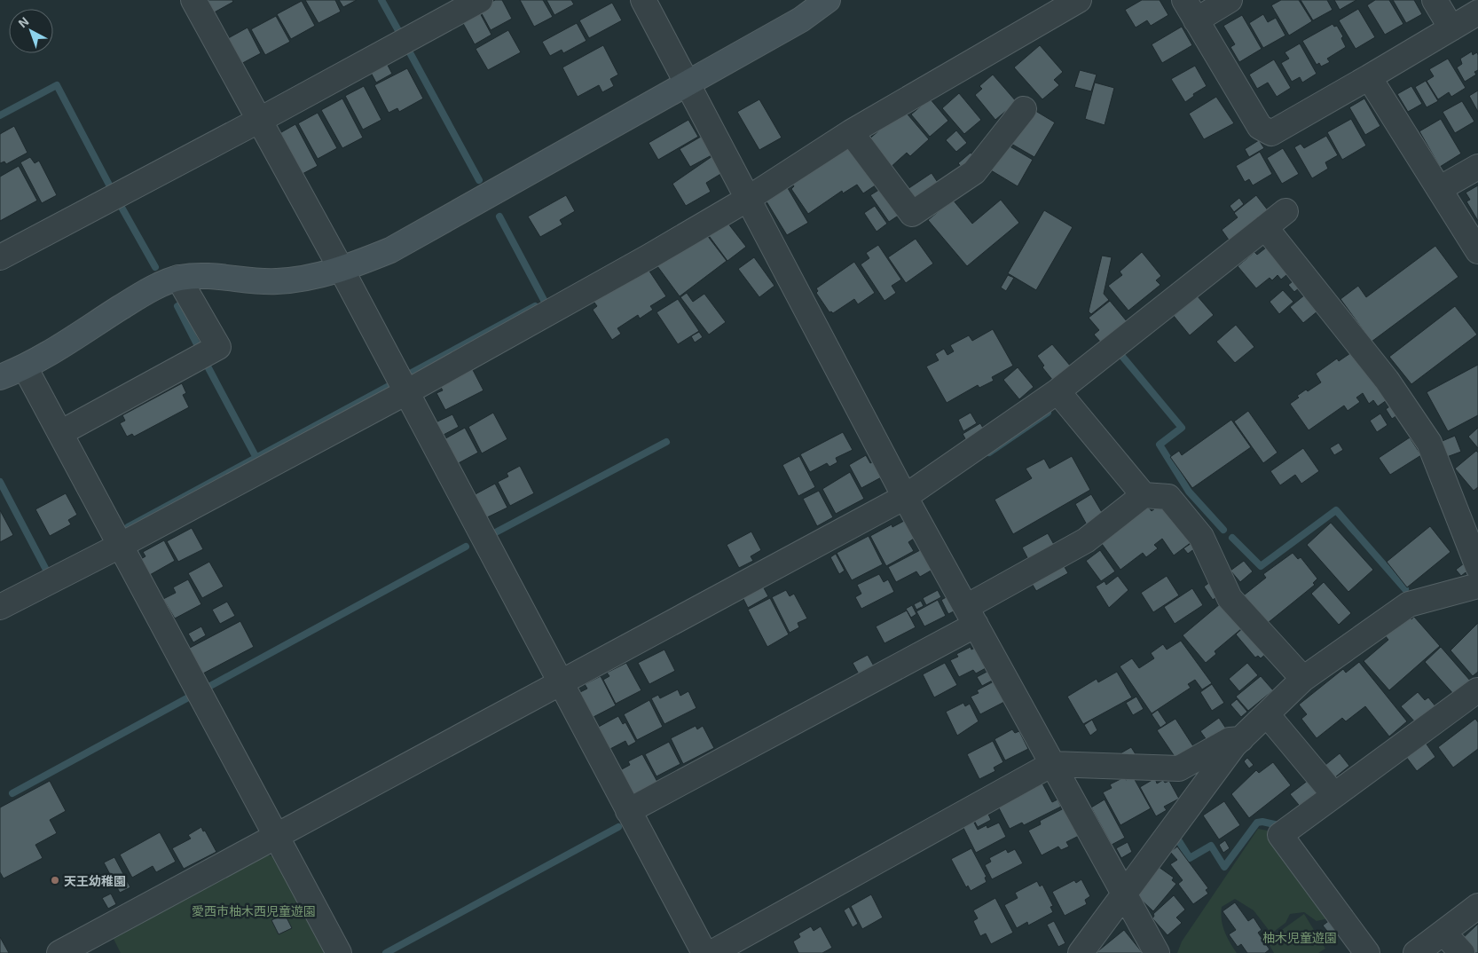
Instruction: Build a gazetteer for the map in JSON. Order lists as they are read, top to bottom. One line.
{"parks":["愛西市柚木西児童遊園","柚木児童遊園"],"places":["天王幼稚園"],"north":"top left"}
